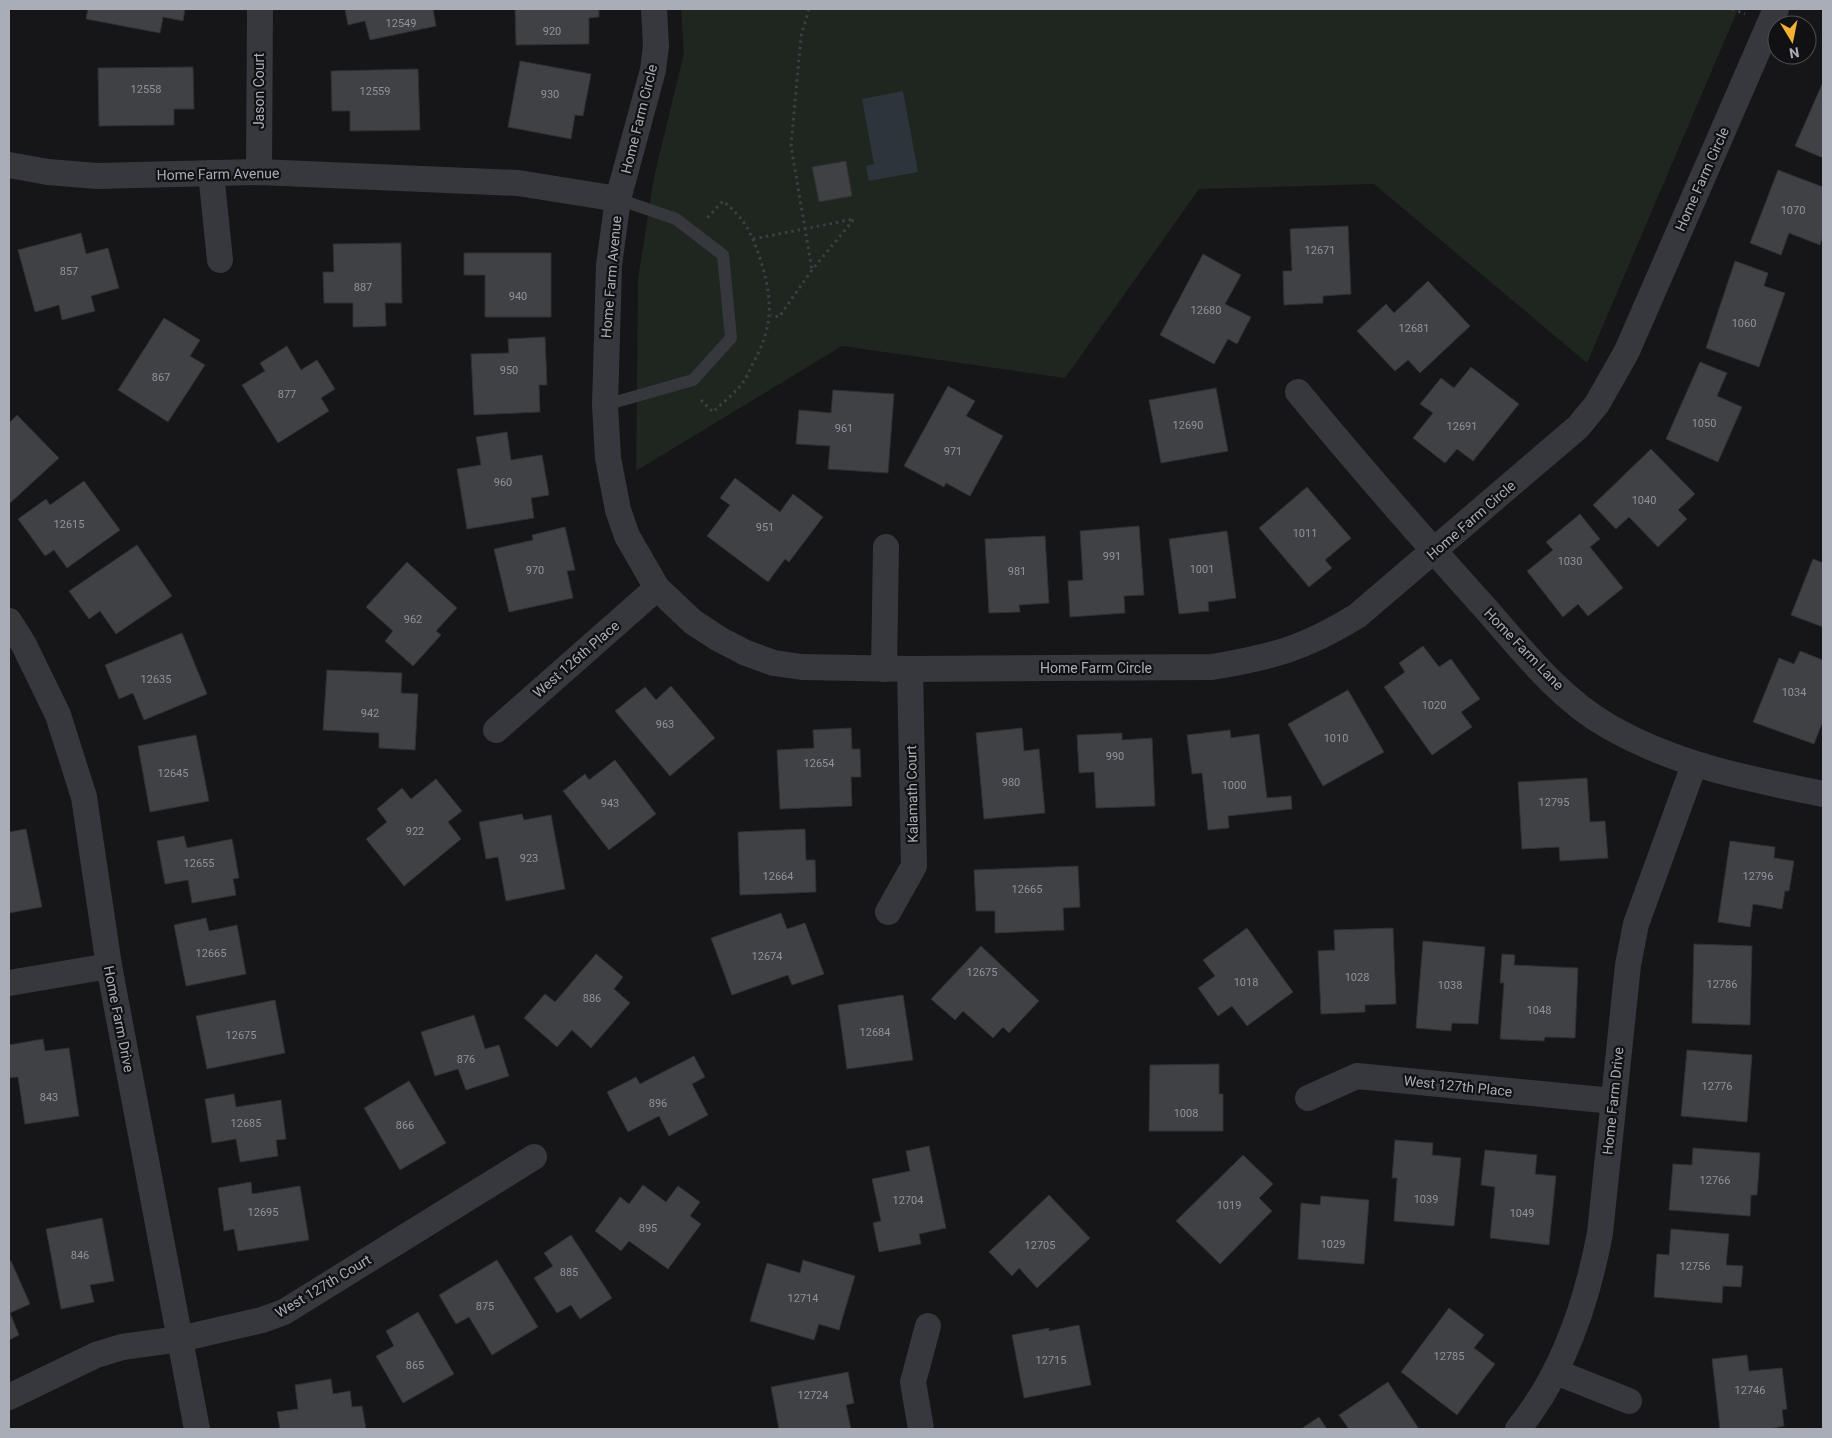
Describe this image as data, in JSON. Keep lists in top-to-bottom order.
{
  "streets": {
    "street": [
      "Jason Court",
      "Home Farm Circle",
      "Home Farm Avenue",
      "Home Farm Lane",
      "West 126th Place",
      "Kalamath Court",
      "Home Farm Drive",
      "West 127th Place",
      "West 127th Court"
    ]
  },
  "crossings": [
    ["Jason Court", "Home Farm Avenue"],
    ["Home Farm Circle", "Home Farm Avenue"],
    ["Home Farm Circle", "Home Farm Lane"],
    ["Home Farm Circle", "Kalamath Court"],
    ["Home Farm Avenue", "West 126th Place"],
    ["Home Farm Avenue", "Kalamath Court"],
    ["Home Farm Lane", "Home Farm Drive"],
    ["Home Farm Drive", "West 127th Place"],
    ["Home Farm Drive", "West 127th Court"]
  ],
  "house_numbers": [
    "12549",
    "920",
    "12558",
    "12559",
    "930",
    "1070",
    "12671",
    "857",
    "887",
    "940",
    "12680",
    "1060",
    "12681",
    "950",
    "867",
    "877",
    "1050",
    "12690",
    "12691",
    "961",
    "971",
    "960",
    "1040",
    "12615",
    "951",
    "1011",
    "991",
    "1030",
    "1001",
    "970",
    "981",
    "962",
    "12635",
    "1034",
    "1020",
    "942",
    "963",
    "1010",
    "990",
    "12654",
    "12645",
    "980",
    "1000",
    "12795",
    "943",
    "922",
    "923",
    "12655",
    "12664",
    "12796",
    "12665",
    "12665",
    "12674",
    "12675",
    "1028",
    "1018",
    "12786",
    "1038",
    "886",
    "1048",
    "12684",
    "12675",
    "876",
    "12776",
    "843",
    "896",
    "1008",
    "12685",
    "866",
    "12766",
    "1039",
    "12704",
    "1019",
    "12695",
    "1049",
    "895",
    "1029",
    "12705",
    "846",
    "12756",
    "885",
    "12714",
    "875",
    "12785",
    "12715",
    "865",
    "12746",
    "12724"
  ],
  "north": "bottom"
}
